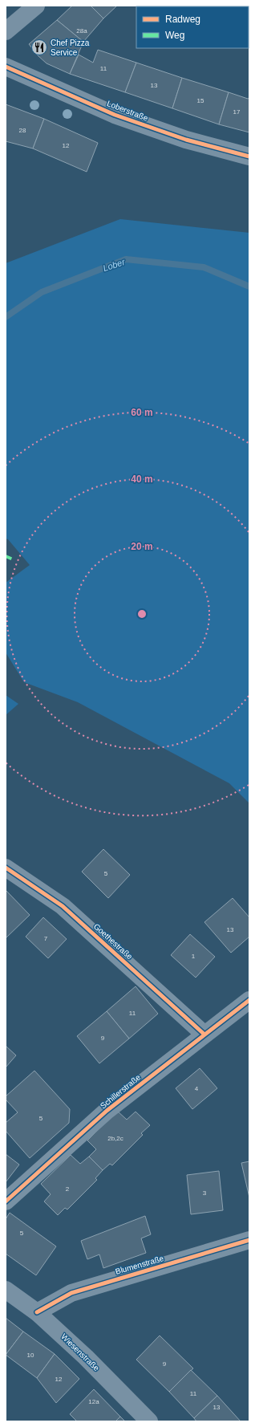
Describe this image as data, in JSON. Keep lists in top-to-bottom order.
{
  "streets": {
    "street": [
      "Loberstraße",
      "Goethestraße",
      "Schillerstraße",
      "Blumenstraße",
      "Wiesenstraße"
    ]
  },
  "crossings": [
    ["Goethestraße", "Schillerstraße"],
    ["Blumenstraße", "Wiesenstraße"]
  ],
  "water": ["Lober"],
  "places": {
    "restaurant": ["Chef Pizza Service"]
  },
  "house_numbers": [
    "28a",
    "11",
    "13",
    "15",
    "17",
    "28",
    "12",
    "5",
    "13",
    "7",
    "1",
    "11",
    "9",
    "4",
    "5",
    "2b,2c",
    "2",
    "3",
    "5",
    "10",
    "9",
    "12",
    "11",
    "12a",
    "13"
  ],
  "legend": ["Radweg", "Weg"],
  "rings": ["60 m", "40 m", "20 m"]
}
